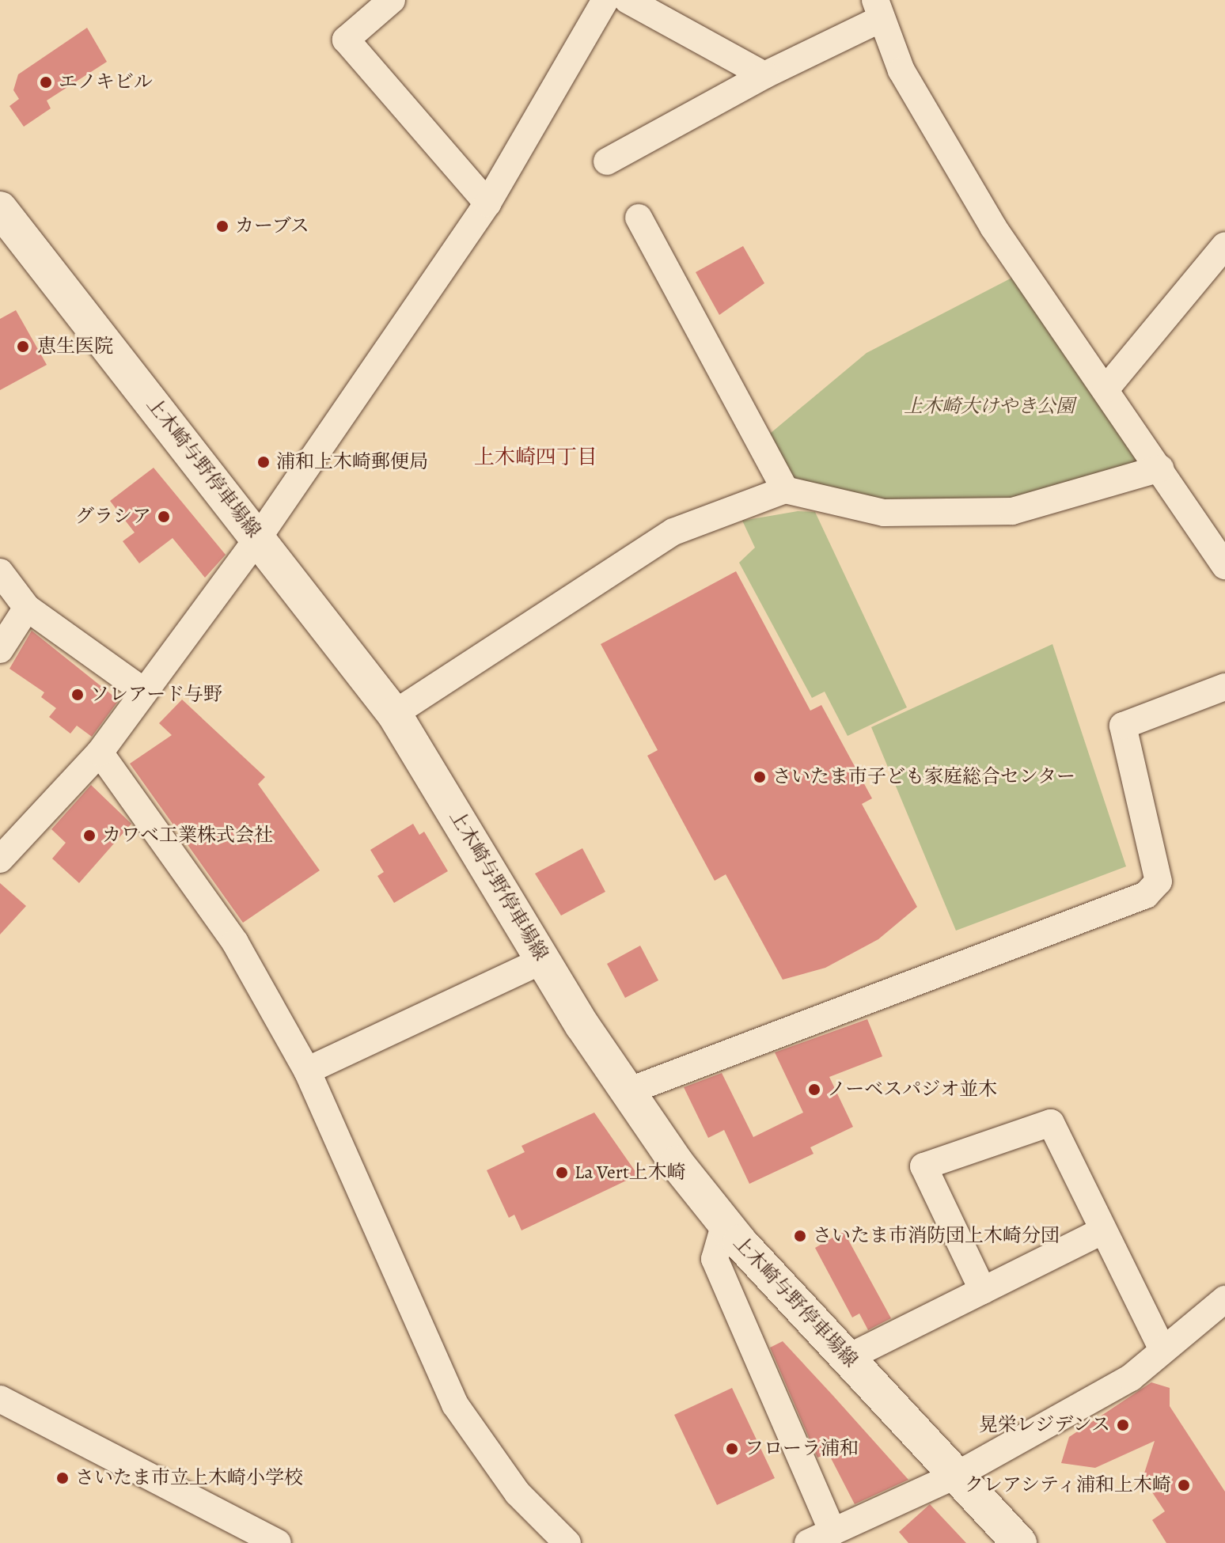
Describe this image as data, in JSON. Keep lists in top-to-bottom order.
{
  "streets": {
    "main road": ["上木崎与野停車場線"]
  },
  "districts": ["上木崎四丁目"],
  "parks": ["上木崎大けやき公園"],
  "places": [
    "エノキビル",
    "カーブス",
    "恵生医院",
    "浦和上木崎郵便局",
    "グラシア",
    "ソレアード与野",
    "さいたま市子ども家庭総合センター",
    "カワベ工業株式会社",
    "ノーベスパジオ並木",
    "La Vert上木崎",
    "さいたま市消防団上木崎分団",
    "晃栄レジデンス",
    "フローラ浦和",
    "さいたま市立上木崎小学校",
    "クレアシティ浦和上木崎"
  ]
}
